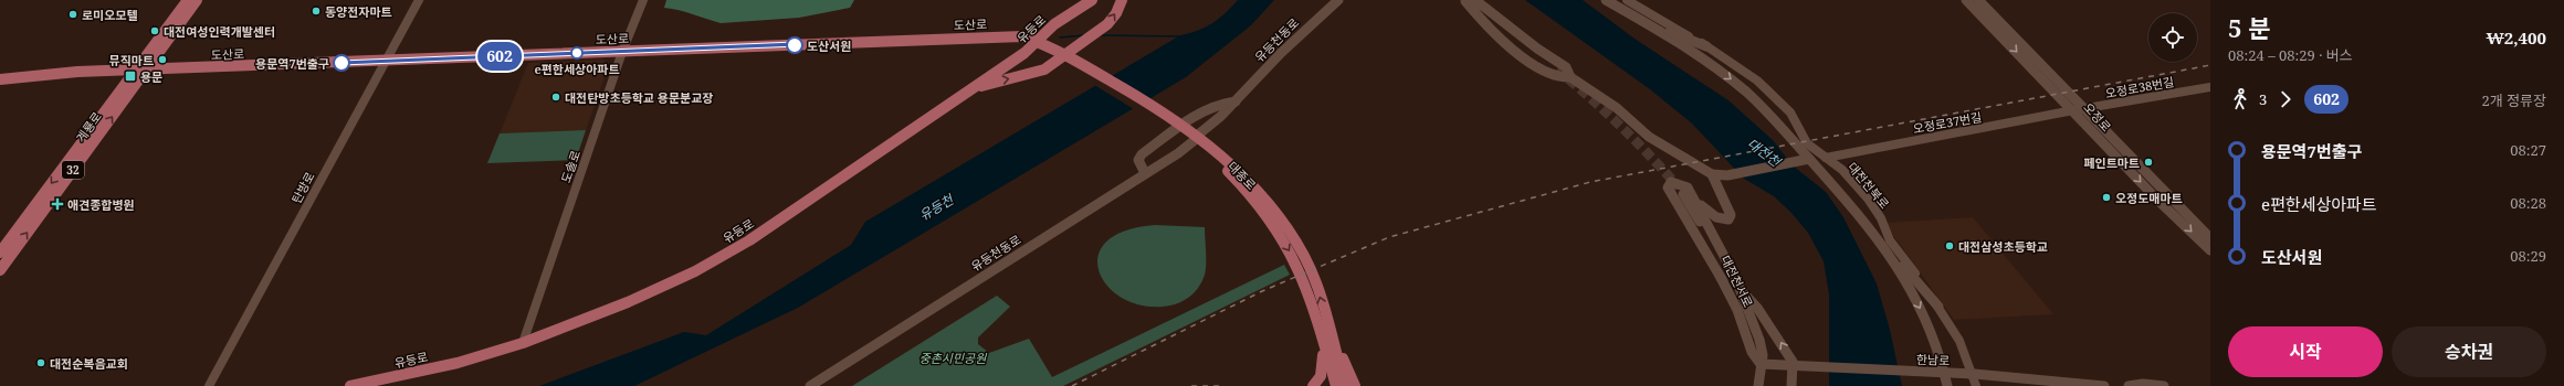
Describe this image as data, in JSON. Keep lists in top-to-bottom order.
{
  "streets": {
    "main road": [
      "도산로",
      "유등로",
      "유등천동로",
      "오정로",
      "계룡로",
      "32",
      "대종로",
      "대전천서로",
      "한남로"
    ],
    "street": [
      "오정로38번길",
      "오정로37번길",
      "도솔로",
      "대전천북로",
      "탄방로"
    ]
  },
  "crossings": [
    ["도산로", "유등로"],
    ["도산로", "계룡로"],
    ["도산로", "도솔로"],
    ["도산로", "대종로"],
    ["도산로", "탄방로"],
    ["유등로", "도솔로"],
    ["유등로", "대종로"],
    ["유등천동로", "대종로"],
    ["오정로38번길", "오정로"],
    ["오정로38번길", "오정로37번길"],
    ["오정로", "오정로37번길"],
    ["오정로37번길", "대전천북로"],
    ["대전천북로", "한남로"],
    ["대전천서로", "한남로"]
  ],
  "water": ["대전천", "유등천"],
  "parks": ["중촌시민공원"],
  "places": {
    "other": [
      "동양전자마트",
      "로미오모텔",
      "대전여성인력개발센터",
      "도산서원",
      "e편한세상아파트",
      "뮤직마트",
      "용문역7번출구",
      "대전탄방초등학교 용문분교장",
      "페인트마트",
      "오정도매마트",
      "대전삼성초등학교",
      "대전순복음교회"
    ],
    "transit": ["용문"],
    "health": ["애견종합병원"]
  },
  "lines": ["bus line 602"],
  "page": {
    "on_map": "602",
    "heading": ["5 분", "08:24 – 08:29 · 버스", "₩2,400"],
    "legs": ["3", "602", "2개 정류장"],
    "list": [
      {
        "name": "용문역7번출구",
        "value": "08:27"
      },
      {
        "name": "e편한세상아파트",
        "value": "08:28"
      },
      {
        "name": "도산서원",
        "value": "08:29"
      }
    ],
    "buttons": ["시작", "승차권"]
  }
}
